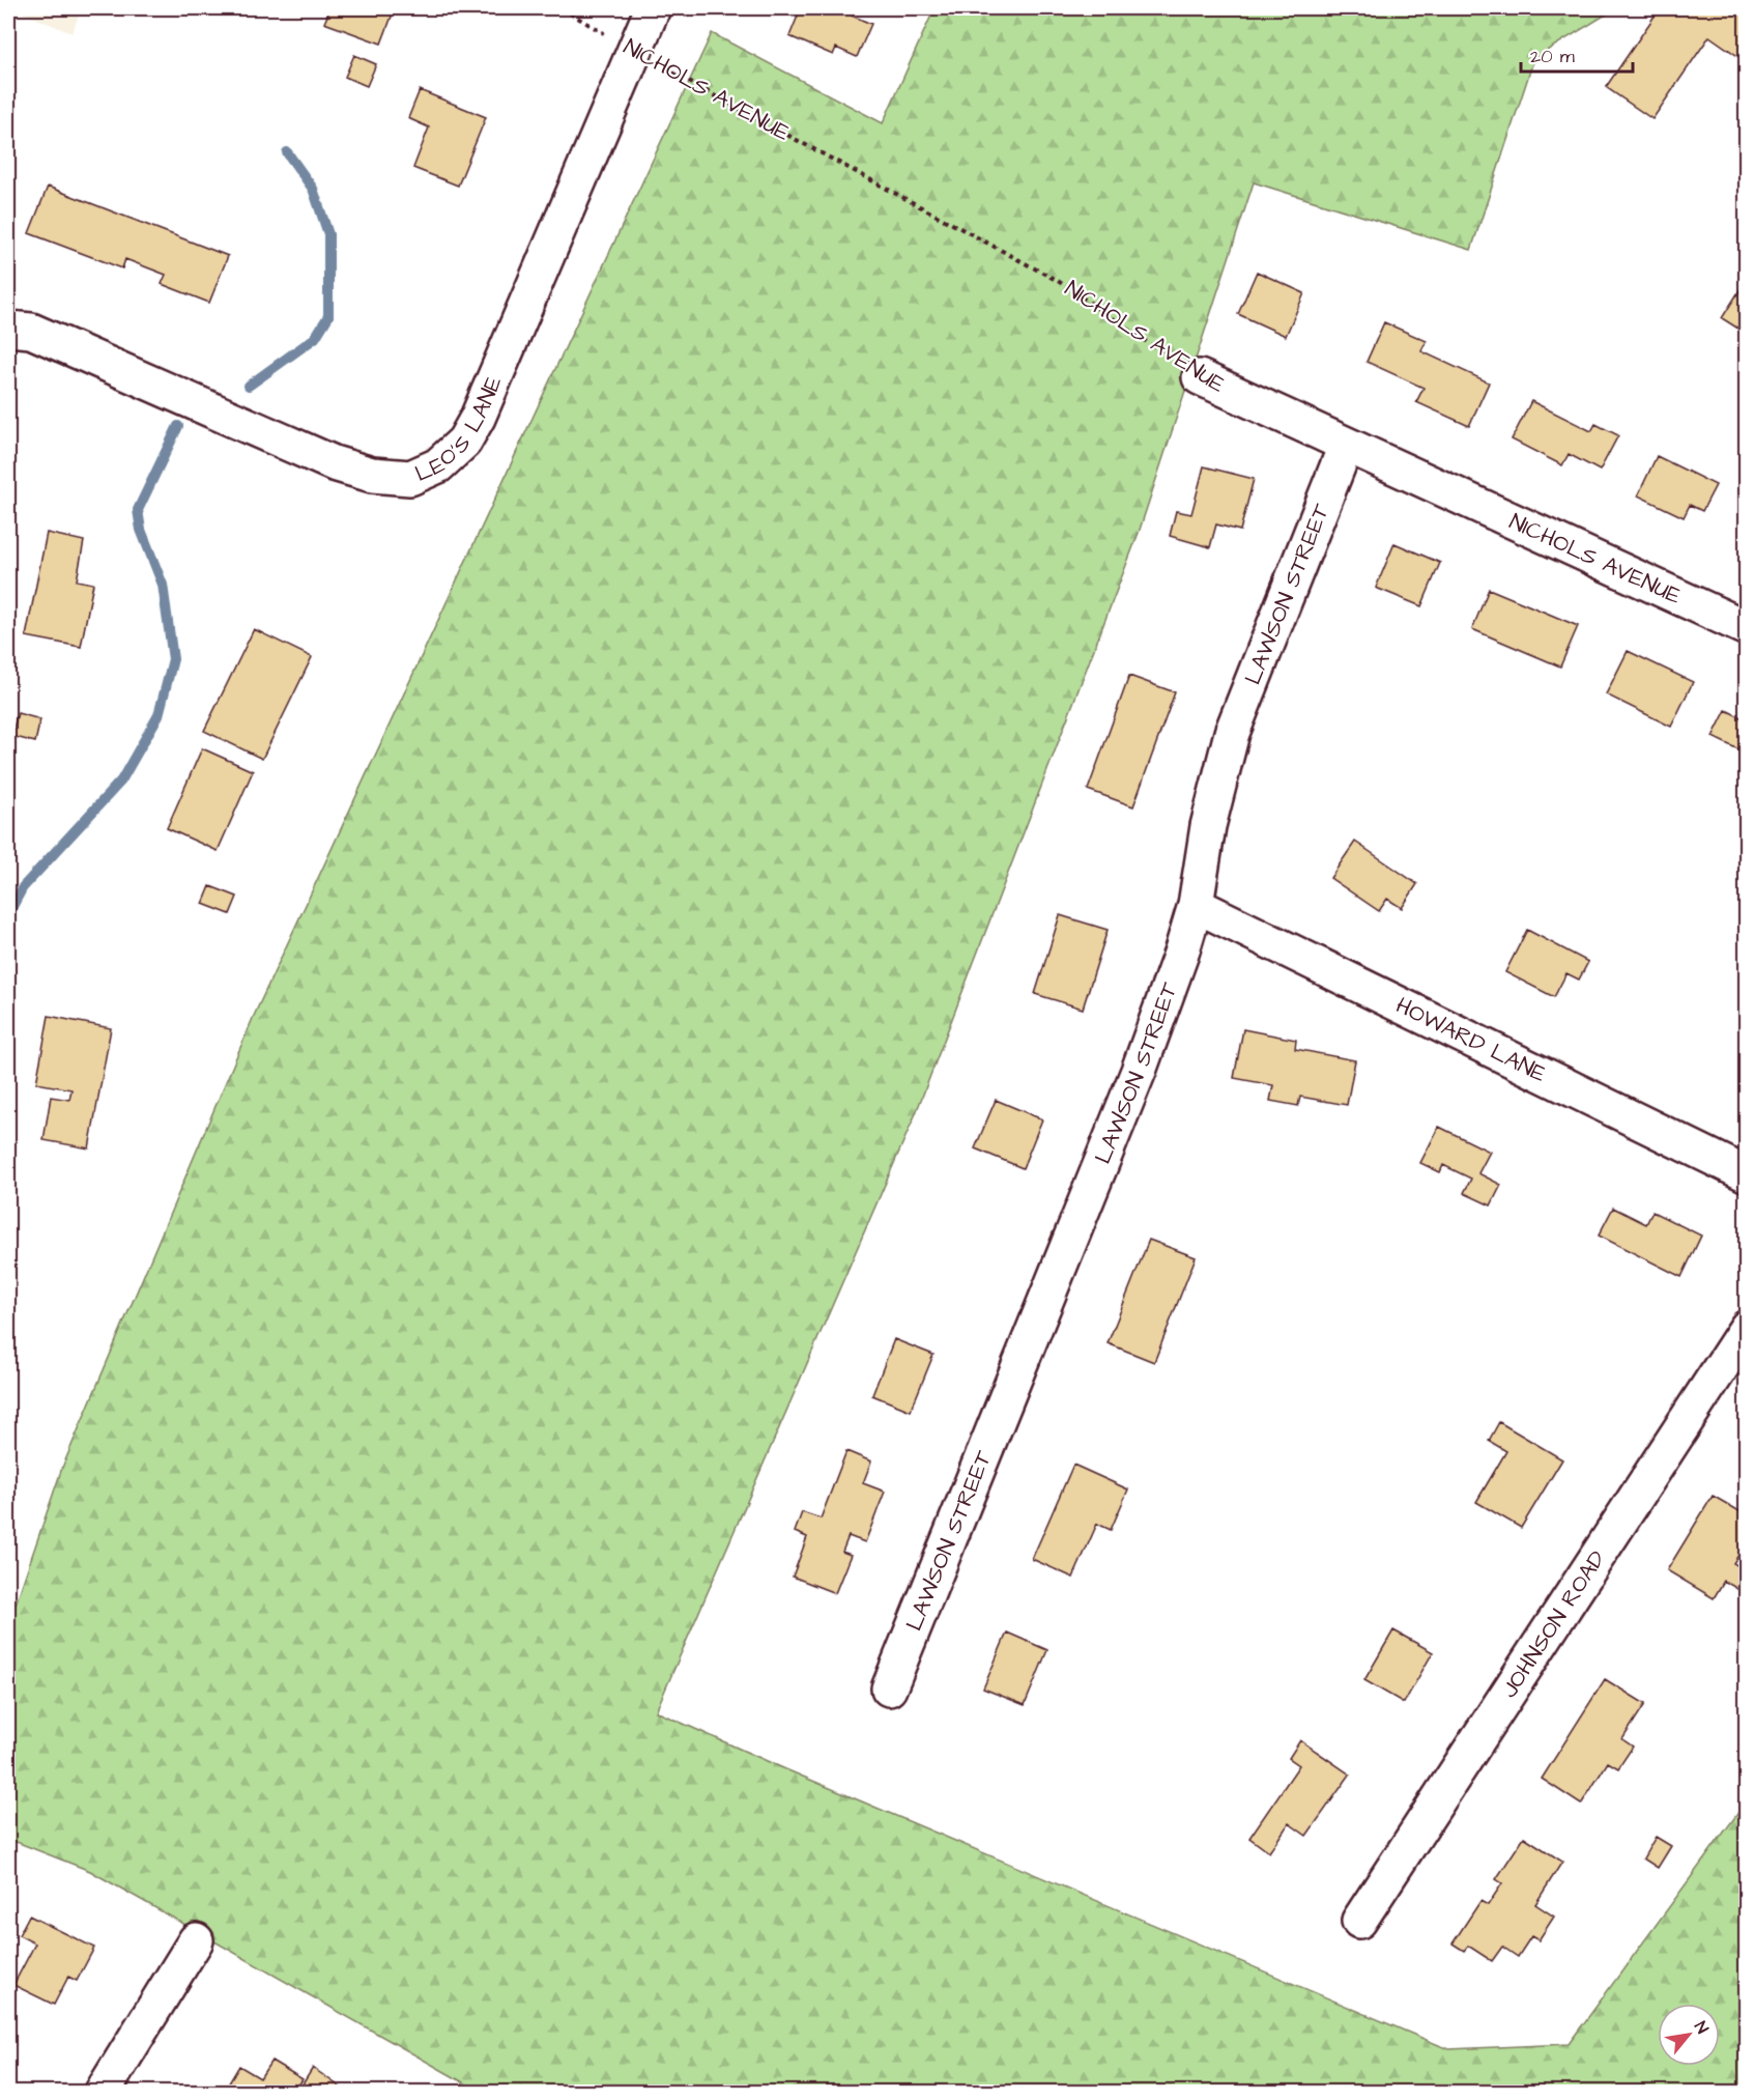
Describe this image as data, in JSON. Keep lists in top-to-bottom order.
{
  "streets": {
    "street": [
      "NICHOLS AVENUE",
      "LEO'S LANE",
      "LAWSON STREET",
      "HOWARD LANE",
      "JOHNSON ROAD"
    ]
  },
  "crossings": [
    ["NICHOLS AVENUE", "LEO'S LANE"],
    ["NICHOLS AVENUE", "LAWSON STREET"],
    ["LAWSON STREET", "HOWARD LANE"]
  ],
  "scale_bar": "20 m",
  "north": "top right"
}
